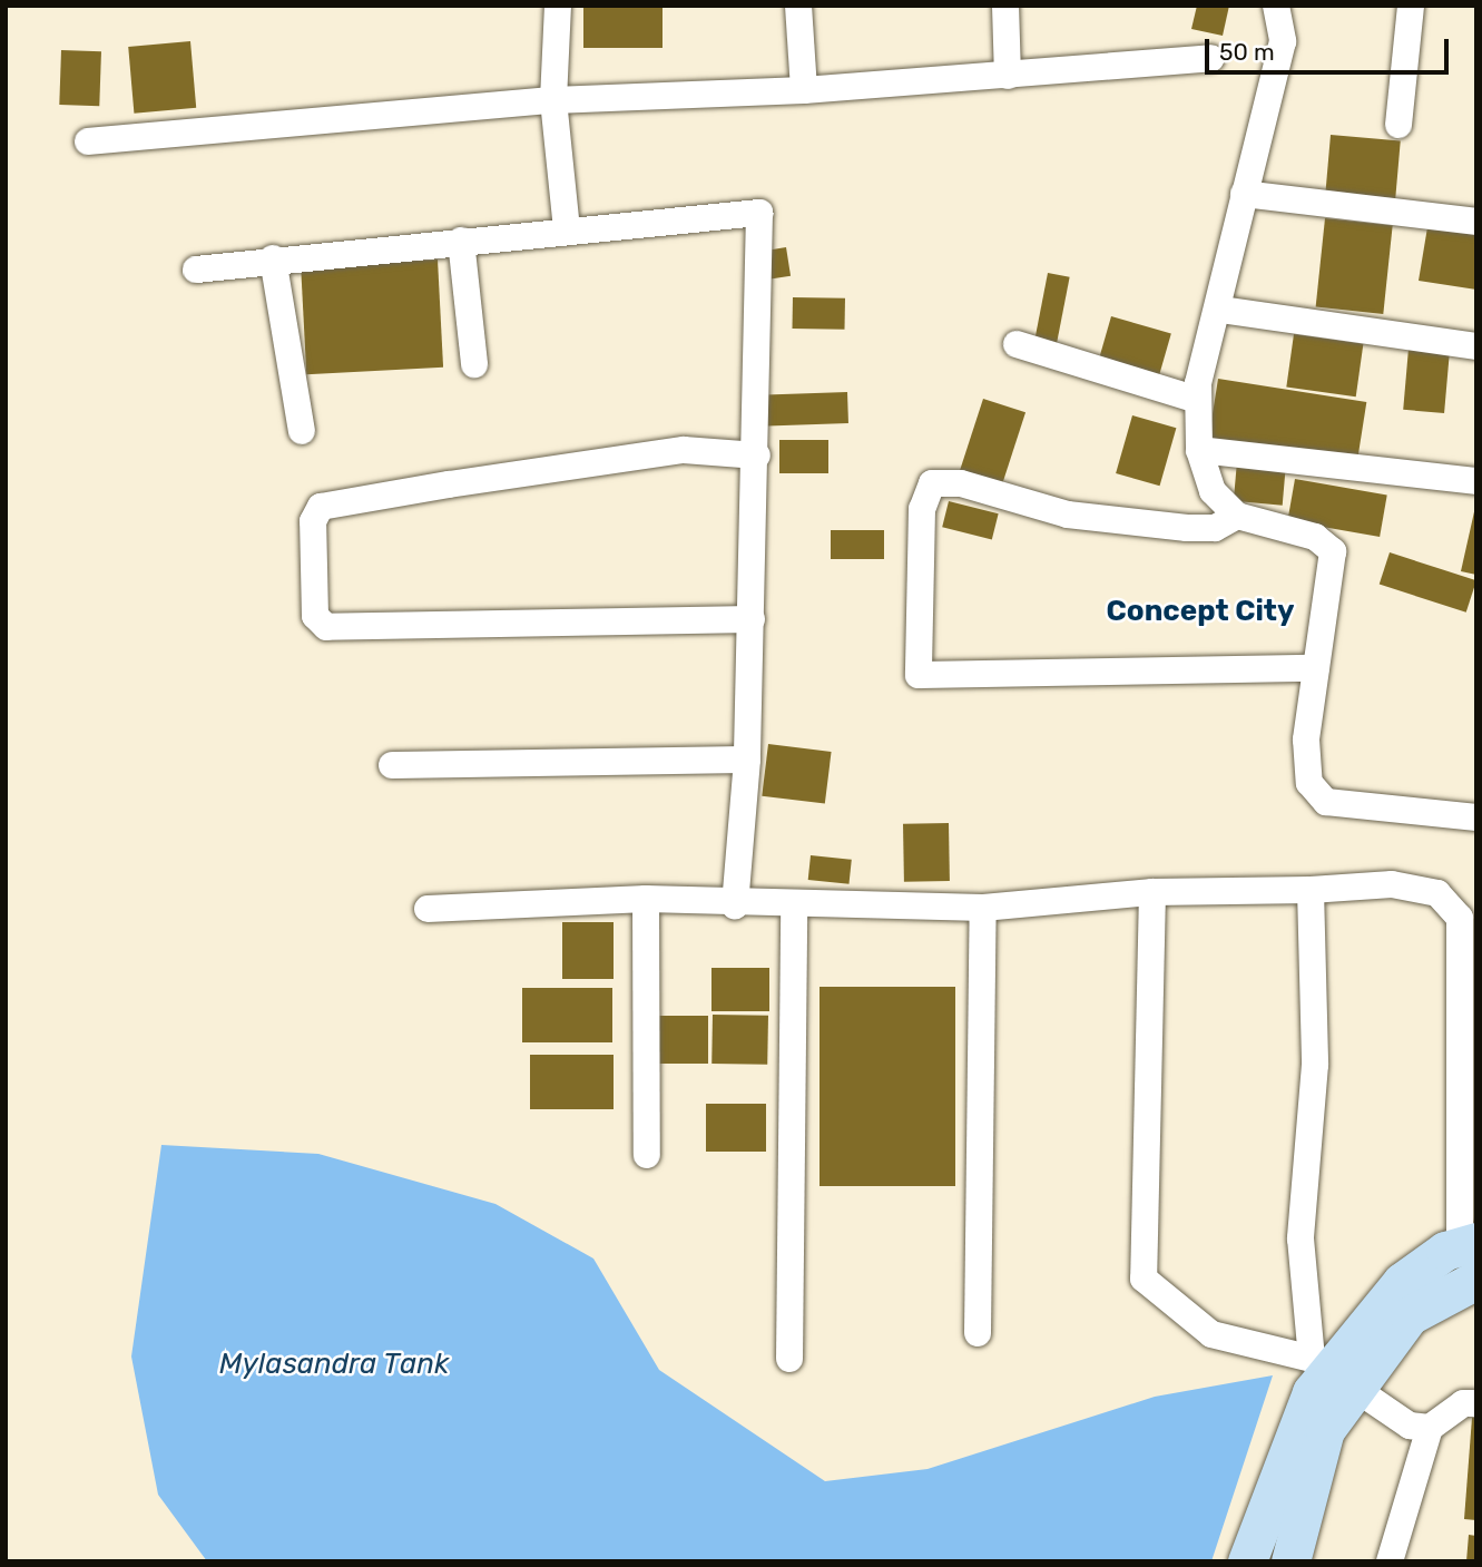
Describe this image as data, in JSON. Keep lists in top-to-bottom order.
{
  "districts": ["Concept City"],
  "water": ["Mylasandra Tank"],
  "scale_bar": "50 m"
}
